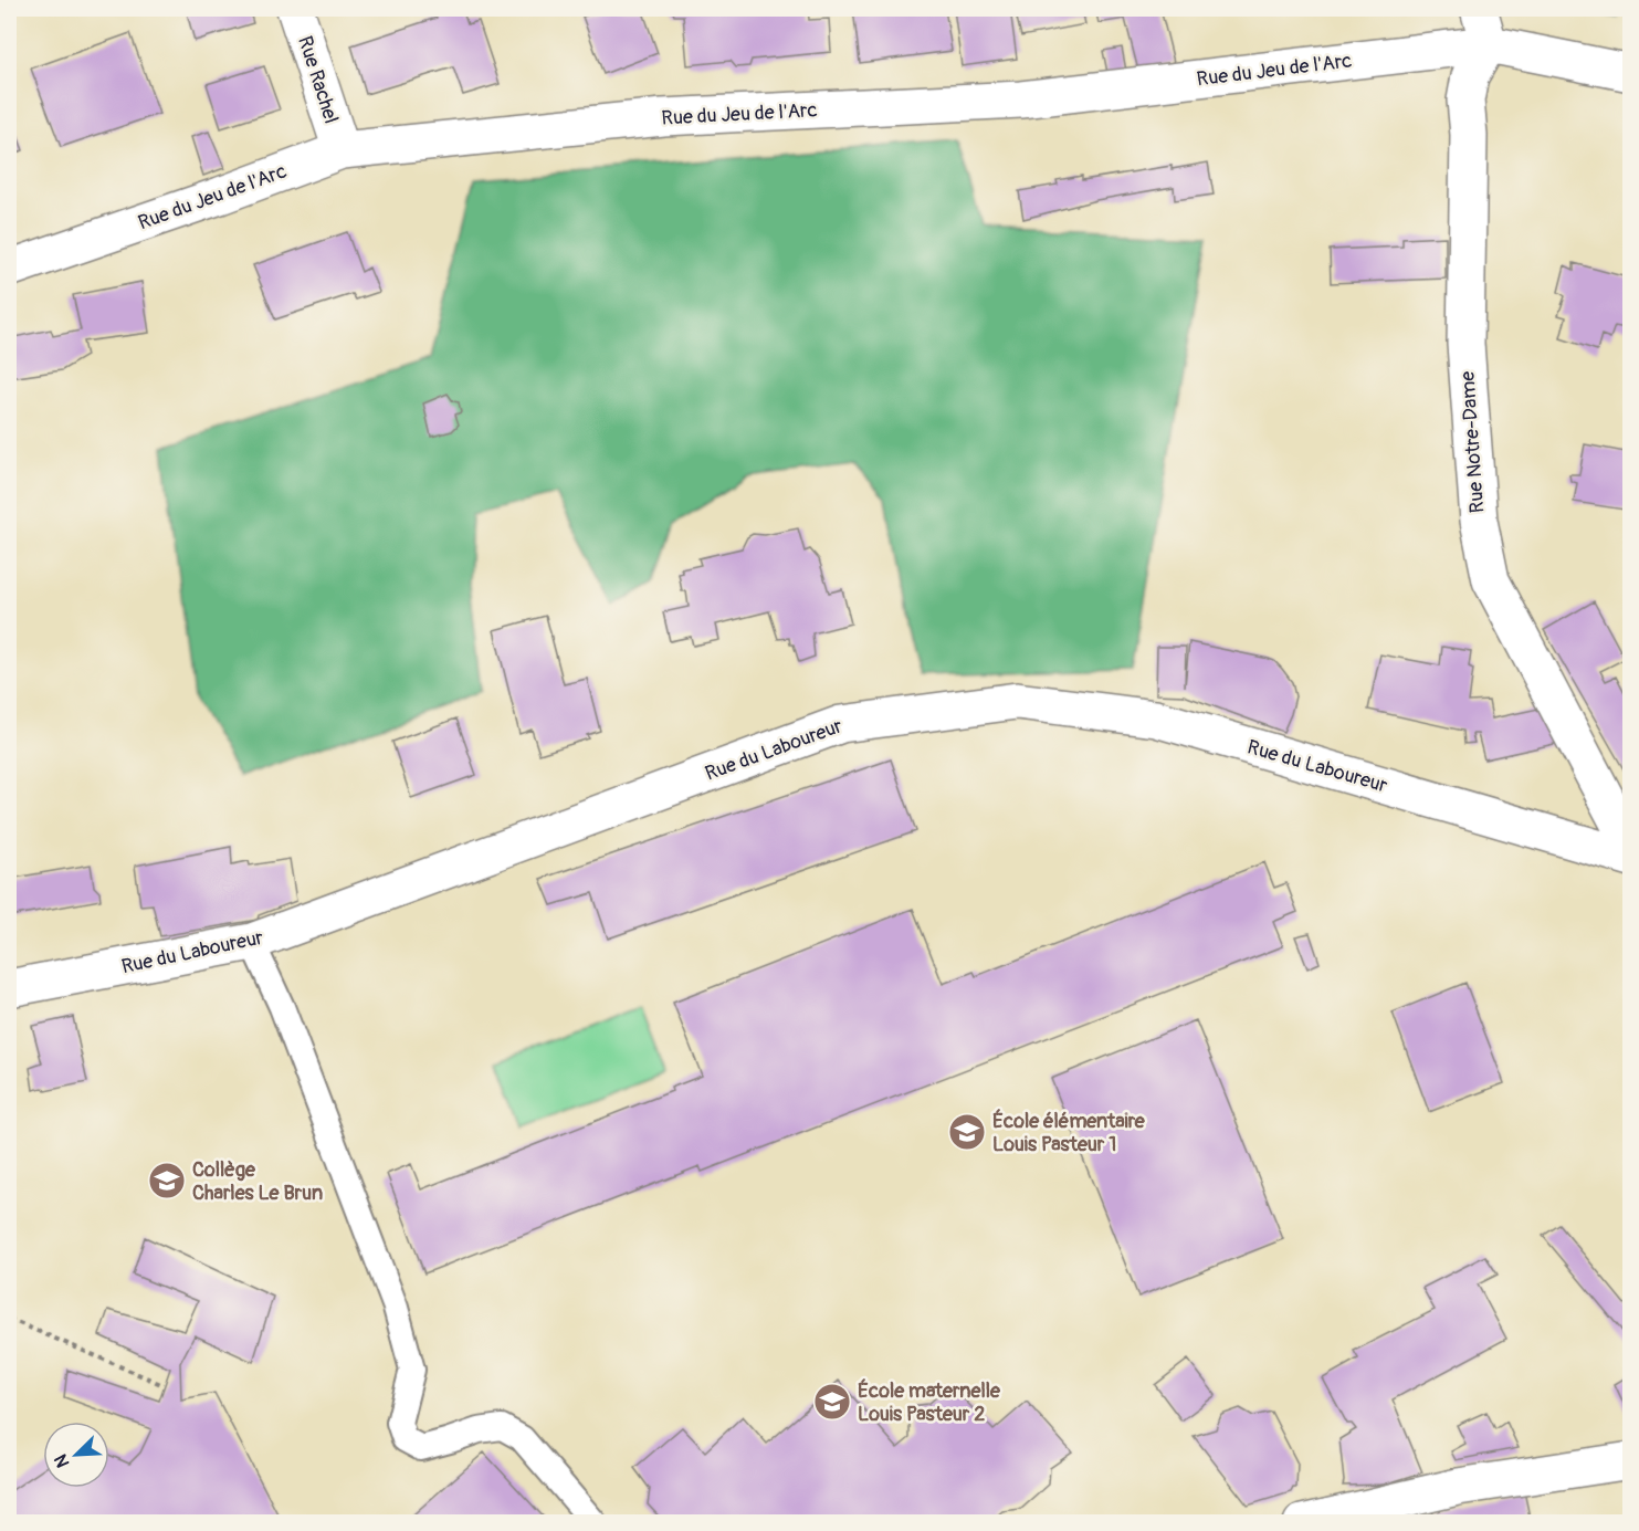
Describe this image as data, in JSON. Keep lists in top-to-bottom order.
{
  "streets": {
    "street": [
      "Rue du Jeu de l'Arc",
      "Rue Rachel",
      "Rue Notre-Dame",
      "Rue du Laboureur"
    ]
  },
  "crossings": [
    ["Rue du Jeu de l'Arc", "Rue Rachel"],
    ["Rue du Jeu de l'Arc", "Rue Notre-Dame"]
  ],
  "places": {
    "school or university": ["École élémentaire Louis Pasteur 1", "Collège Charles Le Brun", "École maternelle Louis Pasteur 2"]
  },
  "north": "bottom left"
}
